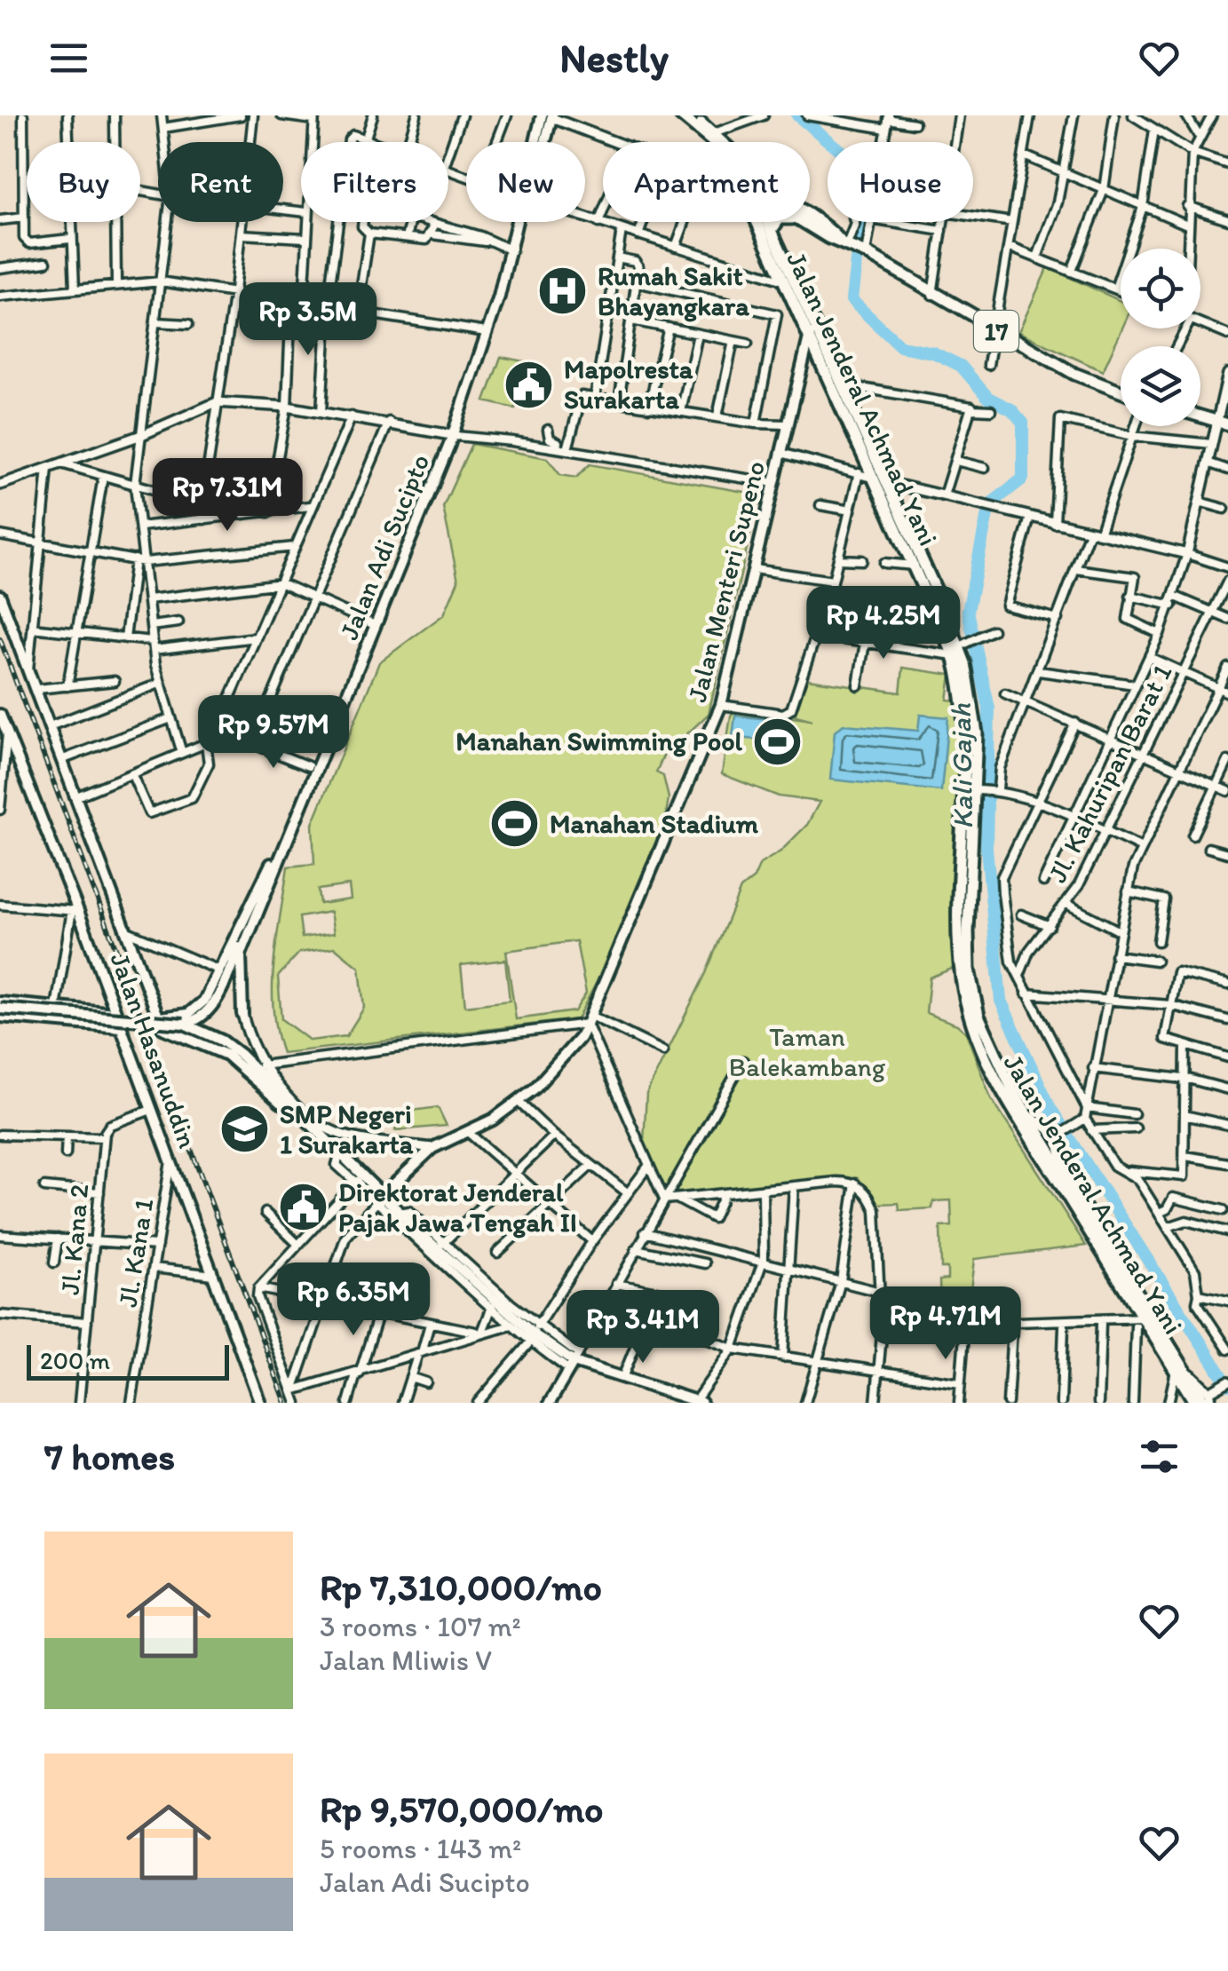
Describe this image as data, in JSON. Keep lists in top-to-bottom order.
{
  "streets": {
    "main road": [
      "17",
      "Jalan Jenderal Achmad Yani",
      "Jalan Adi Sucipto",
      "Jalan Menteri Supeno",
      "Jalan Hasanuddin"
    ],
    "street": ["Jl. Kahuripan Barat 1", "Jl. Kana 2", "Jl. Kana 1"]
  },
  "crossings": [
    ["Jalan Jenderal Achmad Yani", "Jalan Menteri Supeno"],
    ["Jalan Hasanuddin", "Jl. Kana 1"]
  ],
  "water": ["Kali Gajah"],
  "parks": ["Taman Balekambang"],
  "places": {
    "hospital": ["Rumah Sakit Bhayangkara"],
    "public building": ["Mapolresta Surakarta", "Direktorat Jenderal Pajak Jawa Tengah II"],
    "sports": ["Manahan Swimming Pool", "Manahan Stadium"],
    "school or university": ["SMP Negeri 1 Surakarta"]
  },
  "scale_bar": "200 m",
  "page": {
    "header": "Nestly",
    "chip": [
      "Buy",
      "Rent",
      "Filters",
      "New",
      "Apartment",
      "House"
    ],
    "price": [
      "Rp 3.5M",
      "Rp 7.31M",
      "Rp 4.25M",
      "Rp 9.57M",
      "Rp 6.35M",
      "Rp 4.71M",
      "Rp 3.41M"
    ],
    "scale": "200 m",
    "heading": "7 homes",
    "list": [
      {
        "name": "Rp 7,310,000/mo",
        "note": "3 rooms · 107 m² · Jalan Mliwis V"
      },
      {
        "name": "Rp 9,570,000/mo",
        "note": "5 rooms · 143 m² · Jalan Adi Sucipto"
      }
    ]
  }
}
